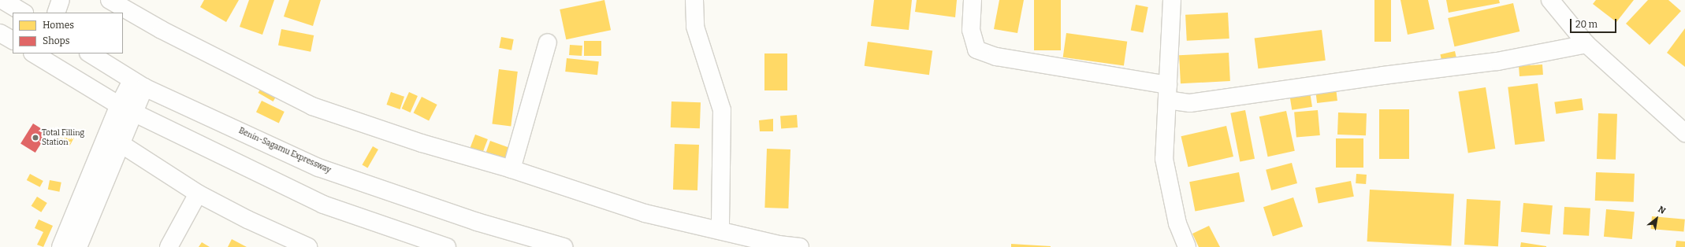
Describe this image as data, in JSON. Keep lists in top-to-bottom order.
{
  "streets": {
    "main road": ["Benin-Sagamu Expressway"]
  },
  "places": ["Total Filling Station"],
  "legend": ["Homes", "Shops"],
  "scale_bar": "20 m",
  "north": "top right"
}
